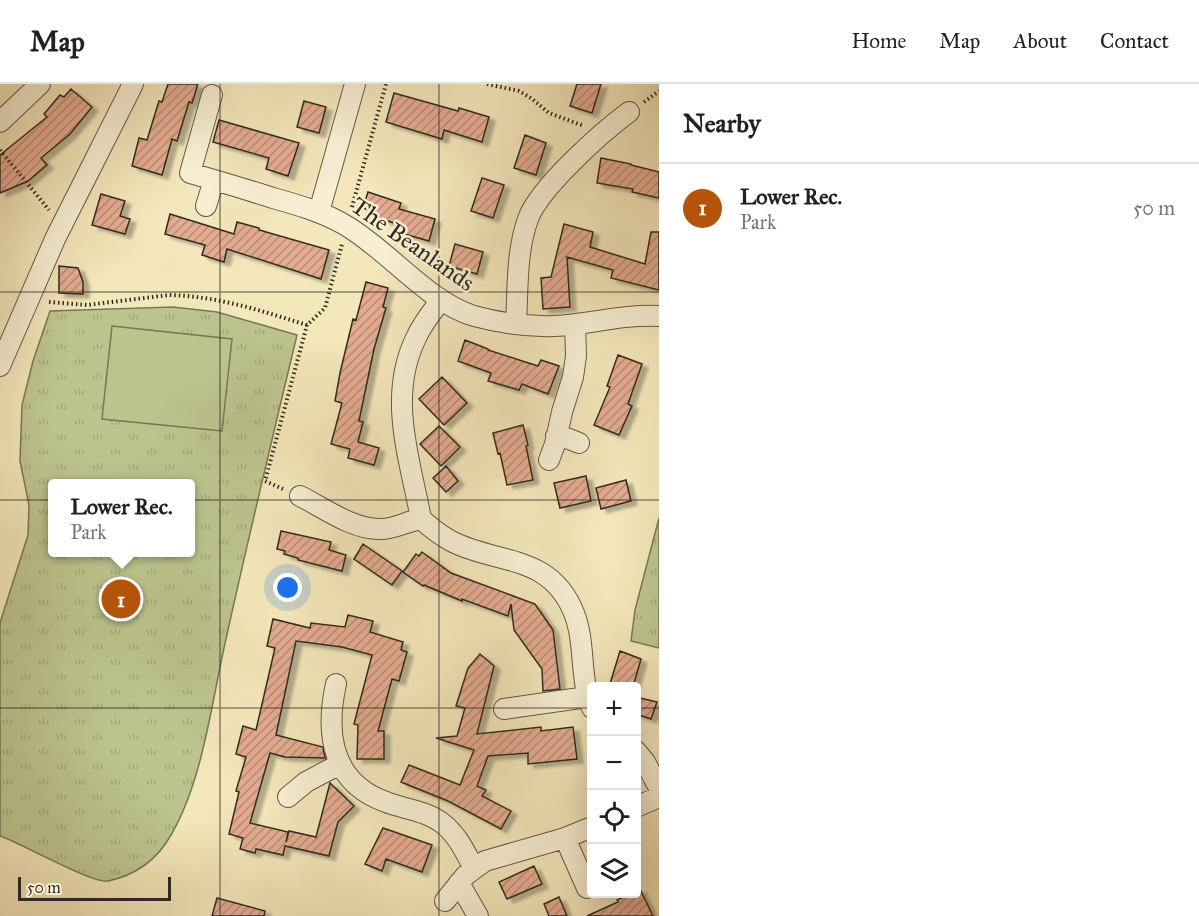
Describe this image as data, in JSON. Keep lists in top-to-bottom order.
{
  "streets": {
    "street": ["The Beanlands"]
  },
  "scale_bar": "50 m",
  "page": {
    "header": "Map",
    "nav": [
      "Home",
      "Map",
      "About",
      "Contact"
    ],
    "heading": "Nearby",
    "list": [
      {
        "mark": "1",
        "name": "Lower Rec.",
        "note": "Park",
        "value": "50 m"
      }
    ],
    "popup": ["Lower Rec.", "Park"],
    "pins": "1",
    "map_buttons": ["+", "−"],
    "scale": "50 m"
  }
}
